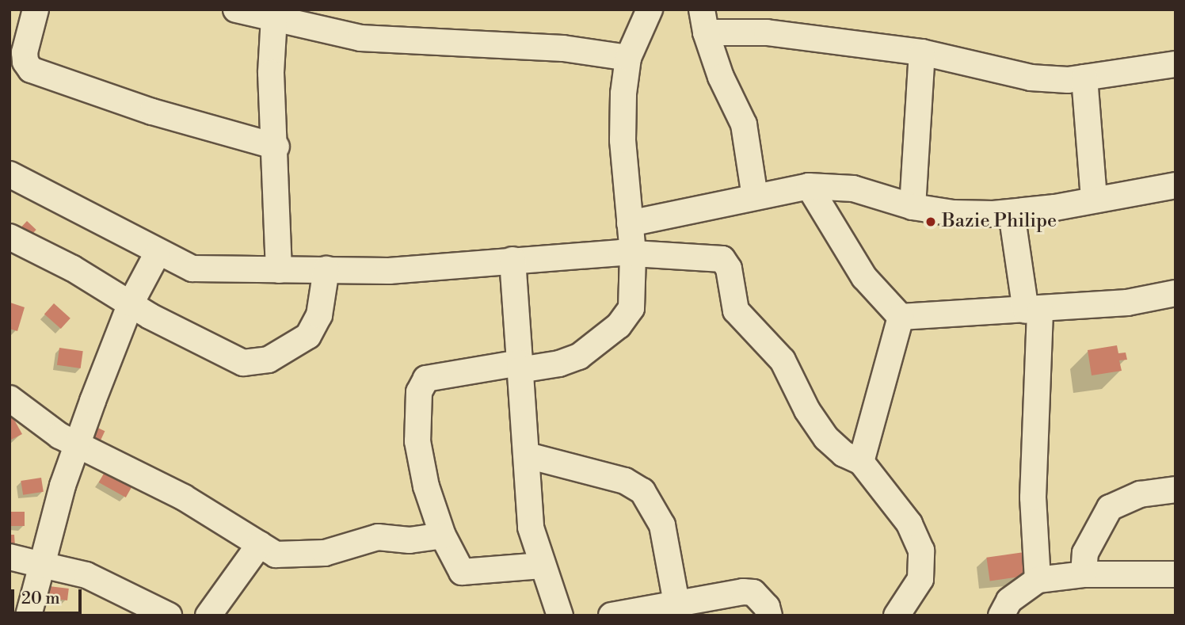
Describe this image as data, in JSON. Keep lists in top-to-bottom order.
{
  "places": ["Bazie Philipe"],
  "scale_bar": "20 m"
}
